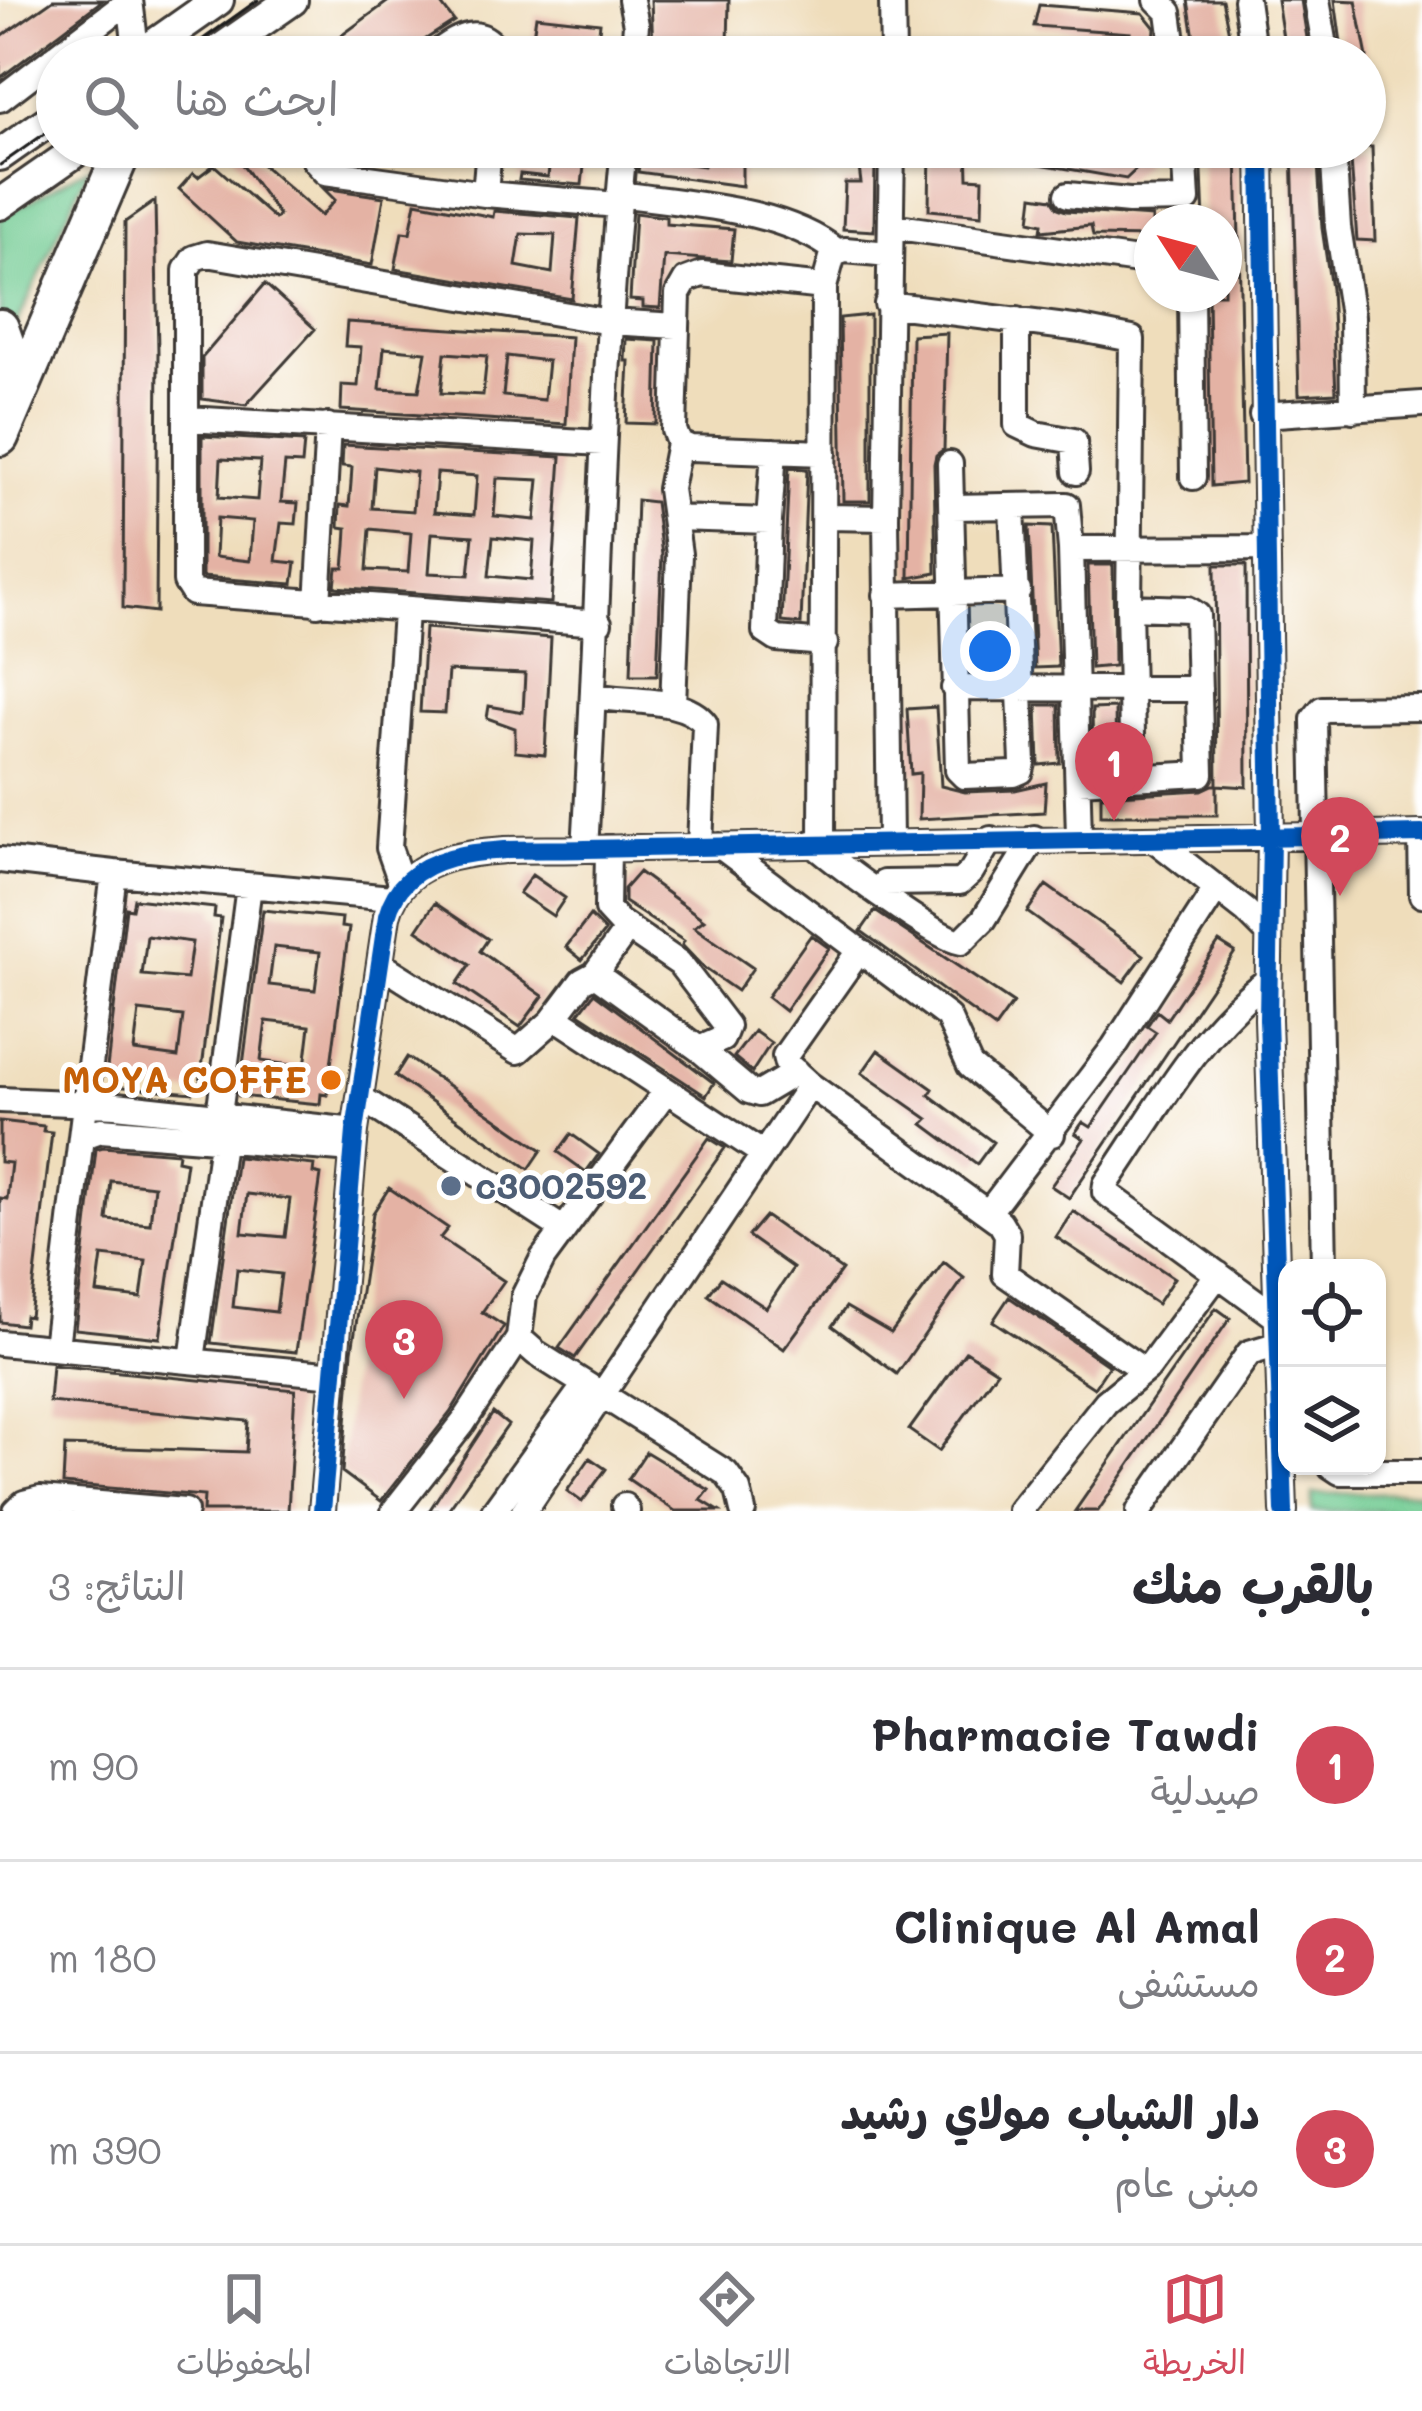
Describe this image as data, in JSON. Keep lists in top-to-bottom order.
{
  "places": ["MOYA COFFE", "c3002592"],
  "north": "top left",
  "page": {
    "search": "ابحث هنا",
    "pins": ["1", "2", "3"],
    "heading": ["بالقرب منك", "النتائج: 3"],
    "list": [
      {
        "mark": "1",
        "name": "Pharmacie Tawdi",
        "note": "صيدلية",
        "value": "90 m"
      },
      {
        "mark": "2",
        "name": "Clinique Al Amal",
        "note": "مستشفى",
        "value": "180 m"
      },
      {
        "mark": "3",
        "name": "دار الشباب مولاي رشيد",
        "note": "مبنى عام",
        "value": "390 m"
      }
    ],
    "nav": ["الخريطة", "الاتجاهات", "المحفوظات"]
  }
}
